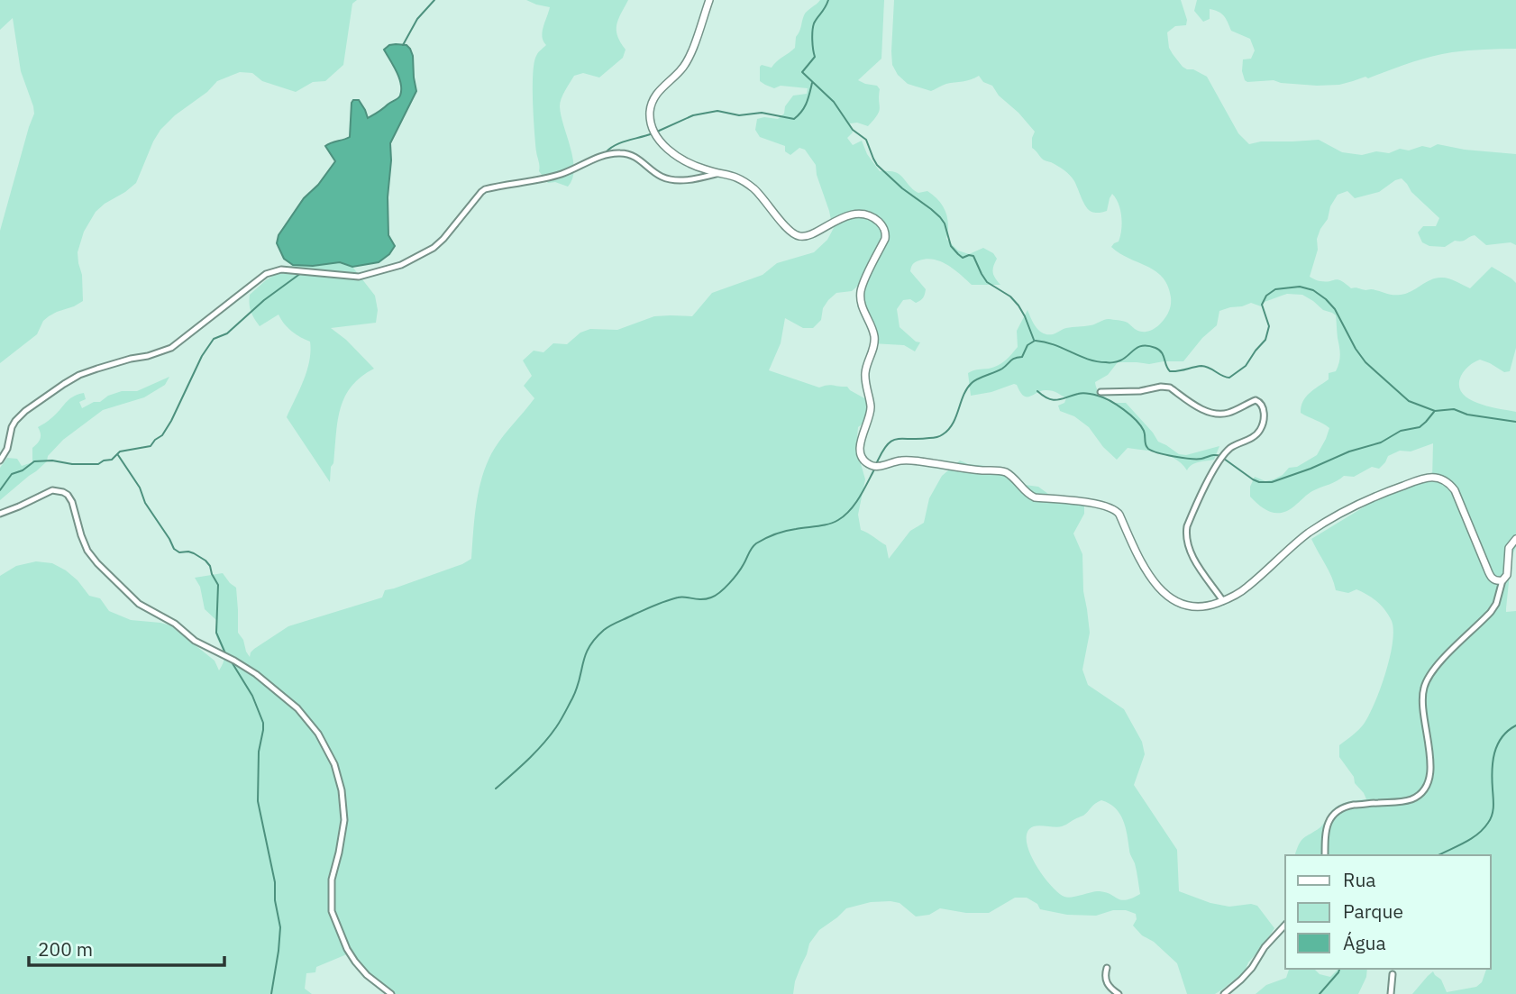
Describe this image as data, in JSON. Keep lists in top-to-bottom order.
{
  "legend": ["Rua", "Parque", "Água"],
  "scale_bar": "200 m"
}
